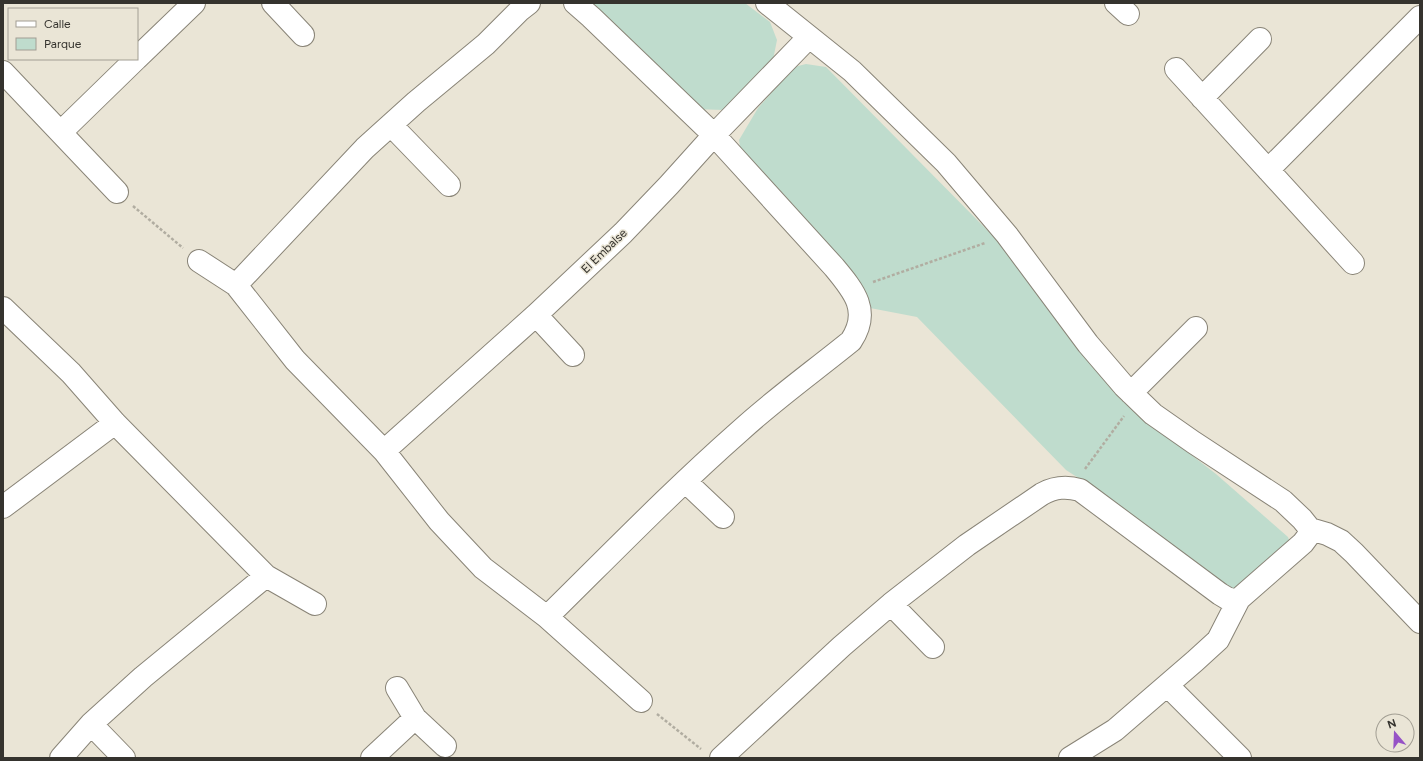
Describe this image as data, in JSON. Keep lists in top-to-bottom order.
{
  "streets": {
    "street": ["El Embalse"]
  },
  "legend": ["Calle", "Parque"],
  "north": "top"
}
